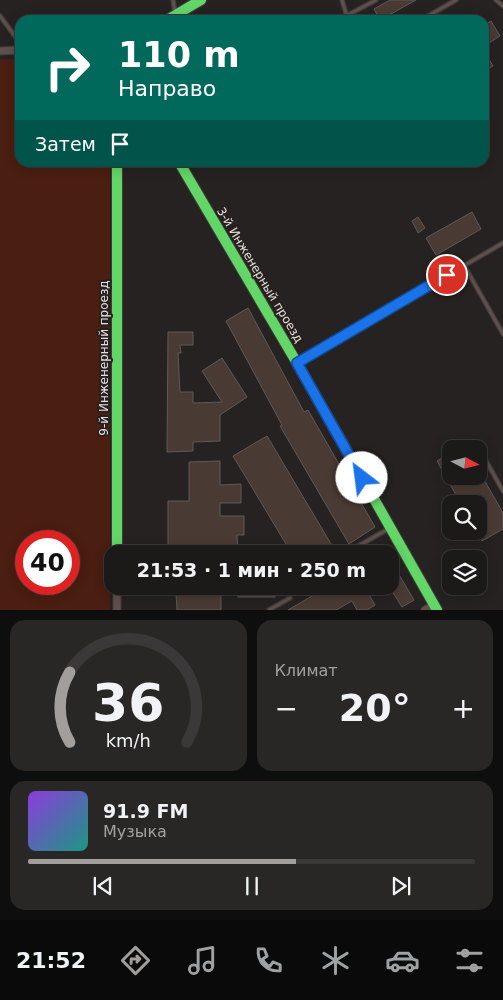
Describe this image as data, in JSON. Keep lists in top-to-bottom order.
{
  "streets": {
    "street": ["3-й Инженерный проезд", "9-й Инженерный проезд"]
  },
  "north": "right",
  "page": {
    "turn": ["110 m", "Направо"],
    "then": "Затем",
    "limit": "40",
    "trip": "21:53 · 1 мин · 250 m",
    "tile": "Климат",
    "heat": ["−", "20°", "+"],
    "song": ["91.9 FM", "Музыка"],
    "tabs": "21:52",
    "gauge": ["36", "km/h"]
  }
}
